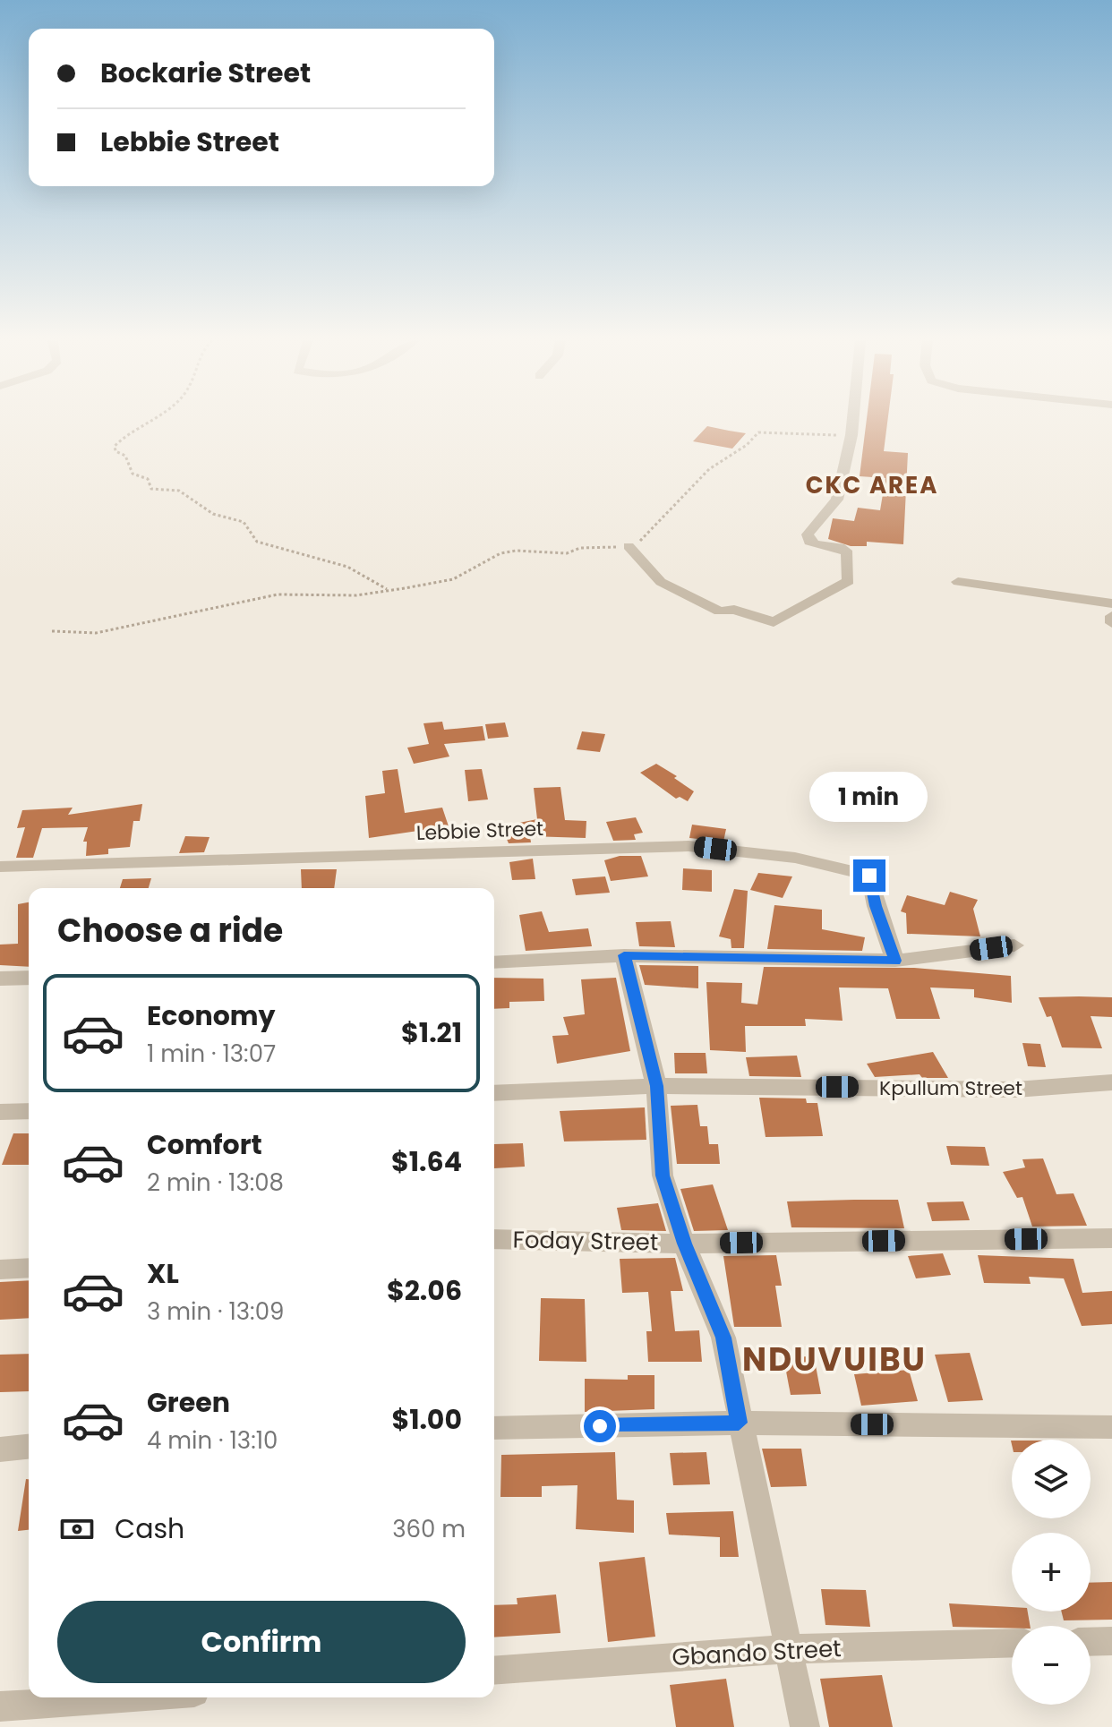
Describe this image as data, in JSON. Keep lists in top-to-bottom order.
{
  "streets": {
    "street": [
      "Lebbie Street",
      "Kpullum Street",
      "Foday Street",
      "Gbando Street"
    ]
  },
  "districts": ["CKC AREA", "NDUVUIBU"],
  "page": {
    "banner": ["Bockarie Street", "Lebbie Street"],
    "bubble": "1 min",
    "heading": "Choose a ride",
    "list": [
      {
        "name": "Economy",
        "note": "1 min · 13:07",
        "value": "$1.21"
      },
      {
        "name": "Comfort",
        "note": "2 min · 13:08",
        "value": "$1.64"
      },
      {
        "name": "XL",
        "note": "3 min · 13:09",
        "value": "$2.06"
      },
      {
        "name": "Green",
        "note": "4 min · 13:10",
        "value": "$1.00"
      }
    ],
    "map_buttons": ["+", "−"],
    "pay": ["Cash", "360 m"],
    "buttons": "Confirm"
  }
}
